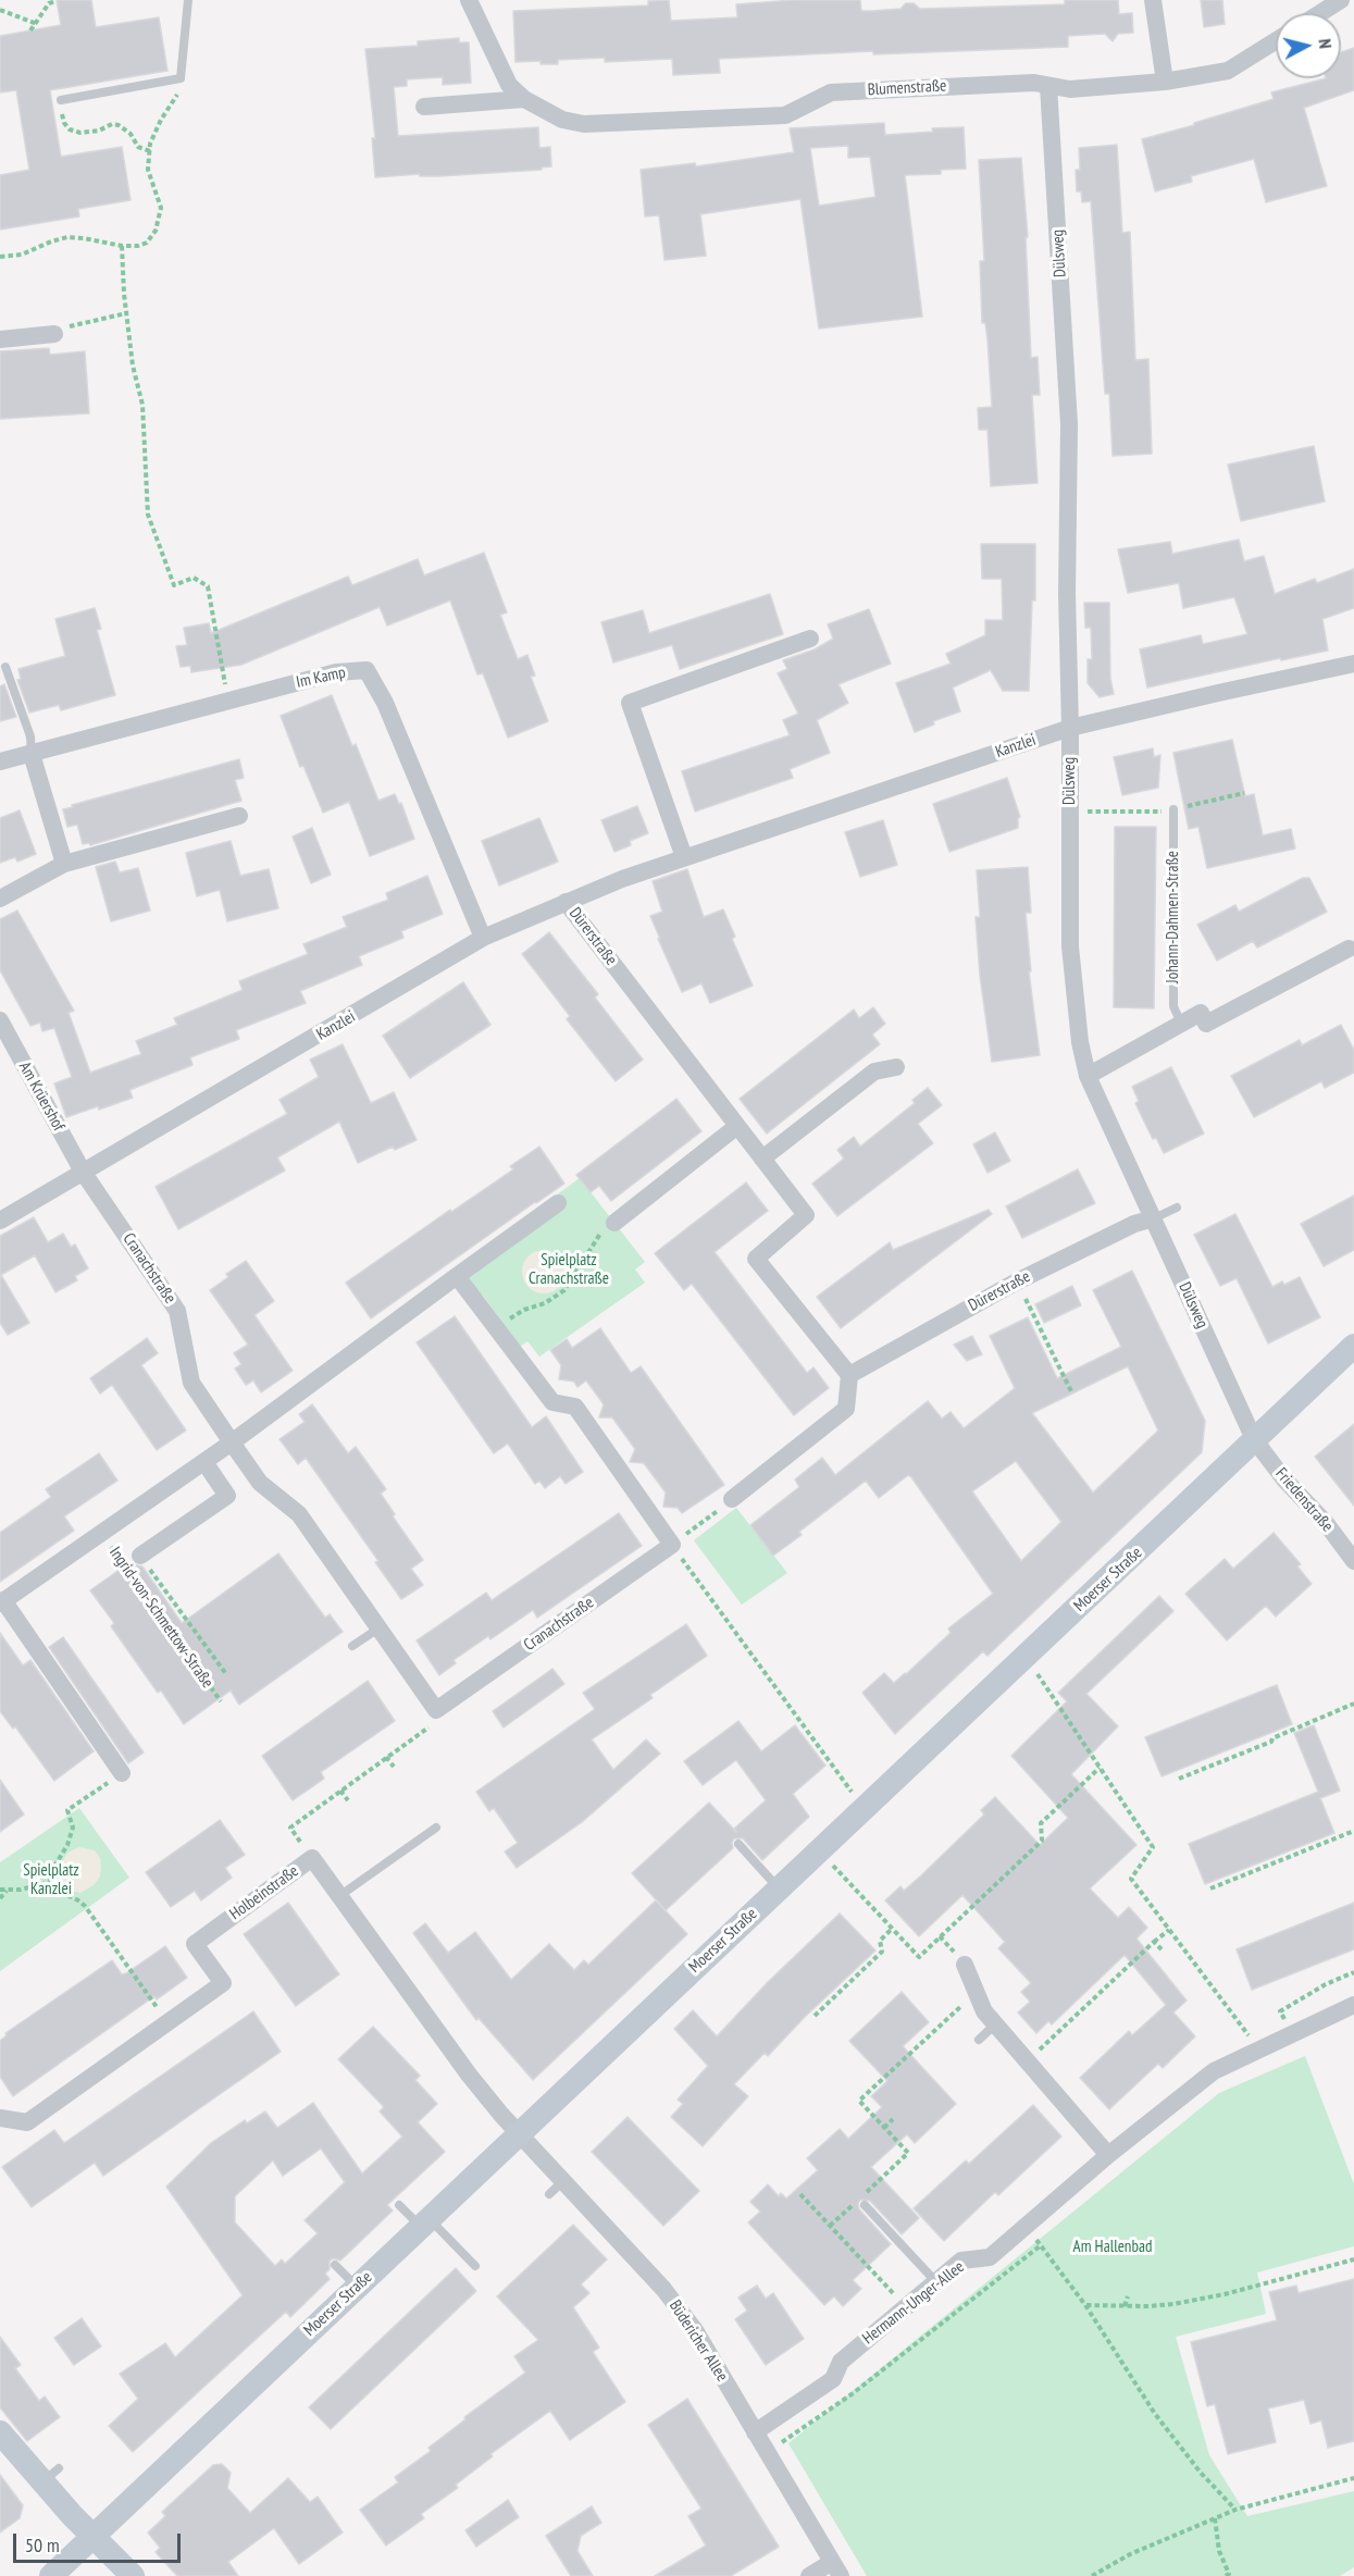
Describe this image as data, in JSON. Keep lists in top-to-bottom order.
{
  "streets": {
    "main road": ["Moerser Straße"],
    "street": [
      "Blumenstraße",
      "Dülsweg",
      "Im Kamp",
      "Kanzlei",
      "Dürerstraße",
      "Am Krüershof",
      "Cranachstraße",
      "Friedenstraße",
      "Ingrid-von-Schmettow-Straße",
      "Holbeinstraße",
      "Hermann-Unger-Allee",
      "Büdericher Allee"
    ],
    "lane": ["Johann-Dahmen-Straße"]
  },
  "crossings": [
    ["Blumenstraße", "Dülsweg"],
    ["Dülsweg", "Kanzlei"],
    ["Dülsweg", "Dürerstraße"],
    ["Dülsweg", "Friedenstraße"],
    ["Dülsweg", "Moerser Straße"],
    ["Im Kamp", "Kanzlei"],
    ["Kanzlei", "Dürerstraße"],
    ["Kanzlei", "Am Krüershof"],
    ["Kanzlei", "Cranachstraße"],
    ["Am Krüershof", "Cranachstraße"],
    ["Cranachstraße", "Ingrid-von-Schmettow-Straße"],
    ["Friedenstraße", "Moerser Straße"],
    ["Moerser Straße", "Holbeinstraße"],
    ["Moerser Straße", "Büdericher Allee"],
    ["Holbeinstraße", "Büdericher Allee"],
    ["Hermann-Unger-Allee", "Büdericher Allee"]
  ],
  "parks": ["Spielplatz Cranachstraße", "Spielplatz Kanzlei", "Am Hallenbad"],
  "scale_bar": "50 m",
  "north": "right"
}
